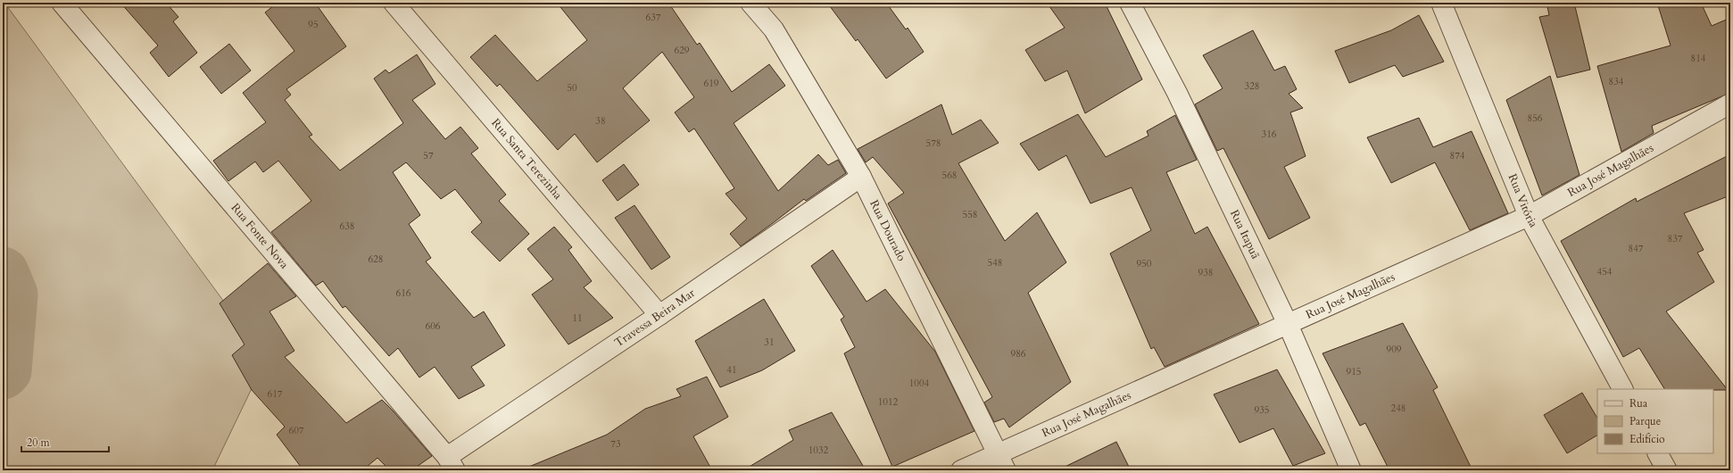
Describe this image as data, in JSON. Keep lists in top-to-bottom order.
{
  "streets": {
    "street": [
      "Rua Santa Terezinha",
      "Rua José Magalhães",
      "Rua Vitória",
      "Rua Dourado",
      "Rua Itapuã",
      "Rua Fonte Nova",
      "Travessa Beira Mar"
    ]
  },
  "crossings": [
    ["Rua Santa Terezinha", "Travessa Beira Mar"],
    ["Rua José Magalhães", "Rua Vitória"],
    ["Rua José Magalhães", "Rua Dourado"],
    ["Rua José Magalhães", "Rua Itapuã"],
    ["Rua Dourado", "Travessa Beira Mar"],
    ["Rua Fonte Nova", "Travessa Beira Mar"]
  ],
  "house_numbers": [
    "637",
    "95",
    "629",
    "814",
    "834",
    "619",
    "328",
    "50",
    "856",
    "38",
    "316",
    "578",
    "57",
    "874",
    "568",
    "558",
    "638",
    "837",
    "847",
    "628",
    "548",
    "950",
    "454",
    "938",
    "616",
    "11",
    "606",
    "31",
    "909",
    "986",
    "41",
    "915",
    "1004",
    "617",
    "1012",
    "248",
    "935",
    "607",
    "73",
    "1032"
  ],
  "legend": ["Rua", "Parque", "Edifício"],
  "scale_bar": "20 m"
}
